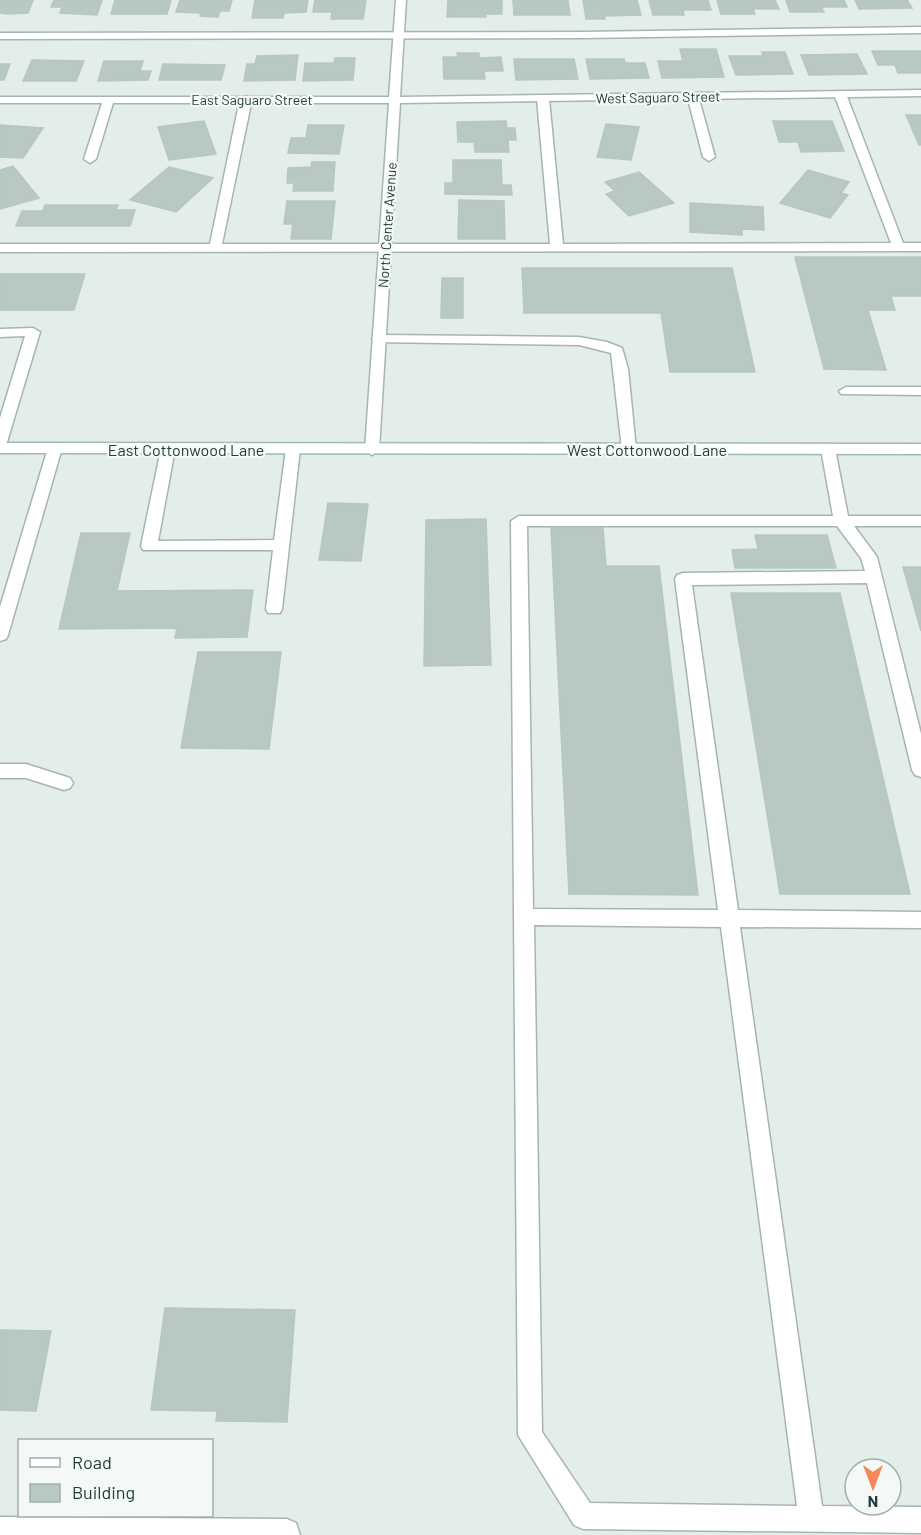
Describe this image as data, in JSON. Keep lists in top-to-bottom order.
{
  "streets": {
    "street": [
      "West Saguaro Street",
      "East Saguaro Street",
      "North Center Avenue",
      "East Cottonwood Lane",
      "West Cottonwood Lane"
    ]
  },
  "crossings": [
    ["West Saguaro Street", "East Saguaro Street"],
    ["West Saguaro Street", "North Center Avenue"],
    ["East Saguaro Street", "North Center Avenue"],
    ["North Center Avenue", "East Cottonwood Lane"],
    ["North Center Avenue", "West Cottonwood Lane"],
    ["East Cottonwood Lane", "West Cottonwood Lane"]
  ],
  "legend": ["Road", "Building"],
  "north": "bottom"
}
